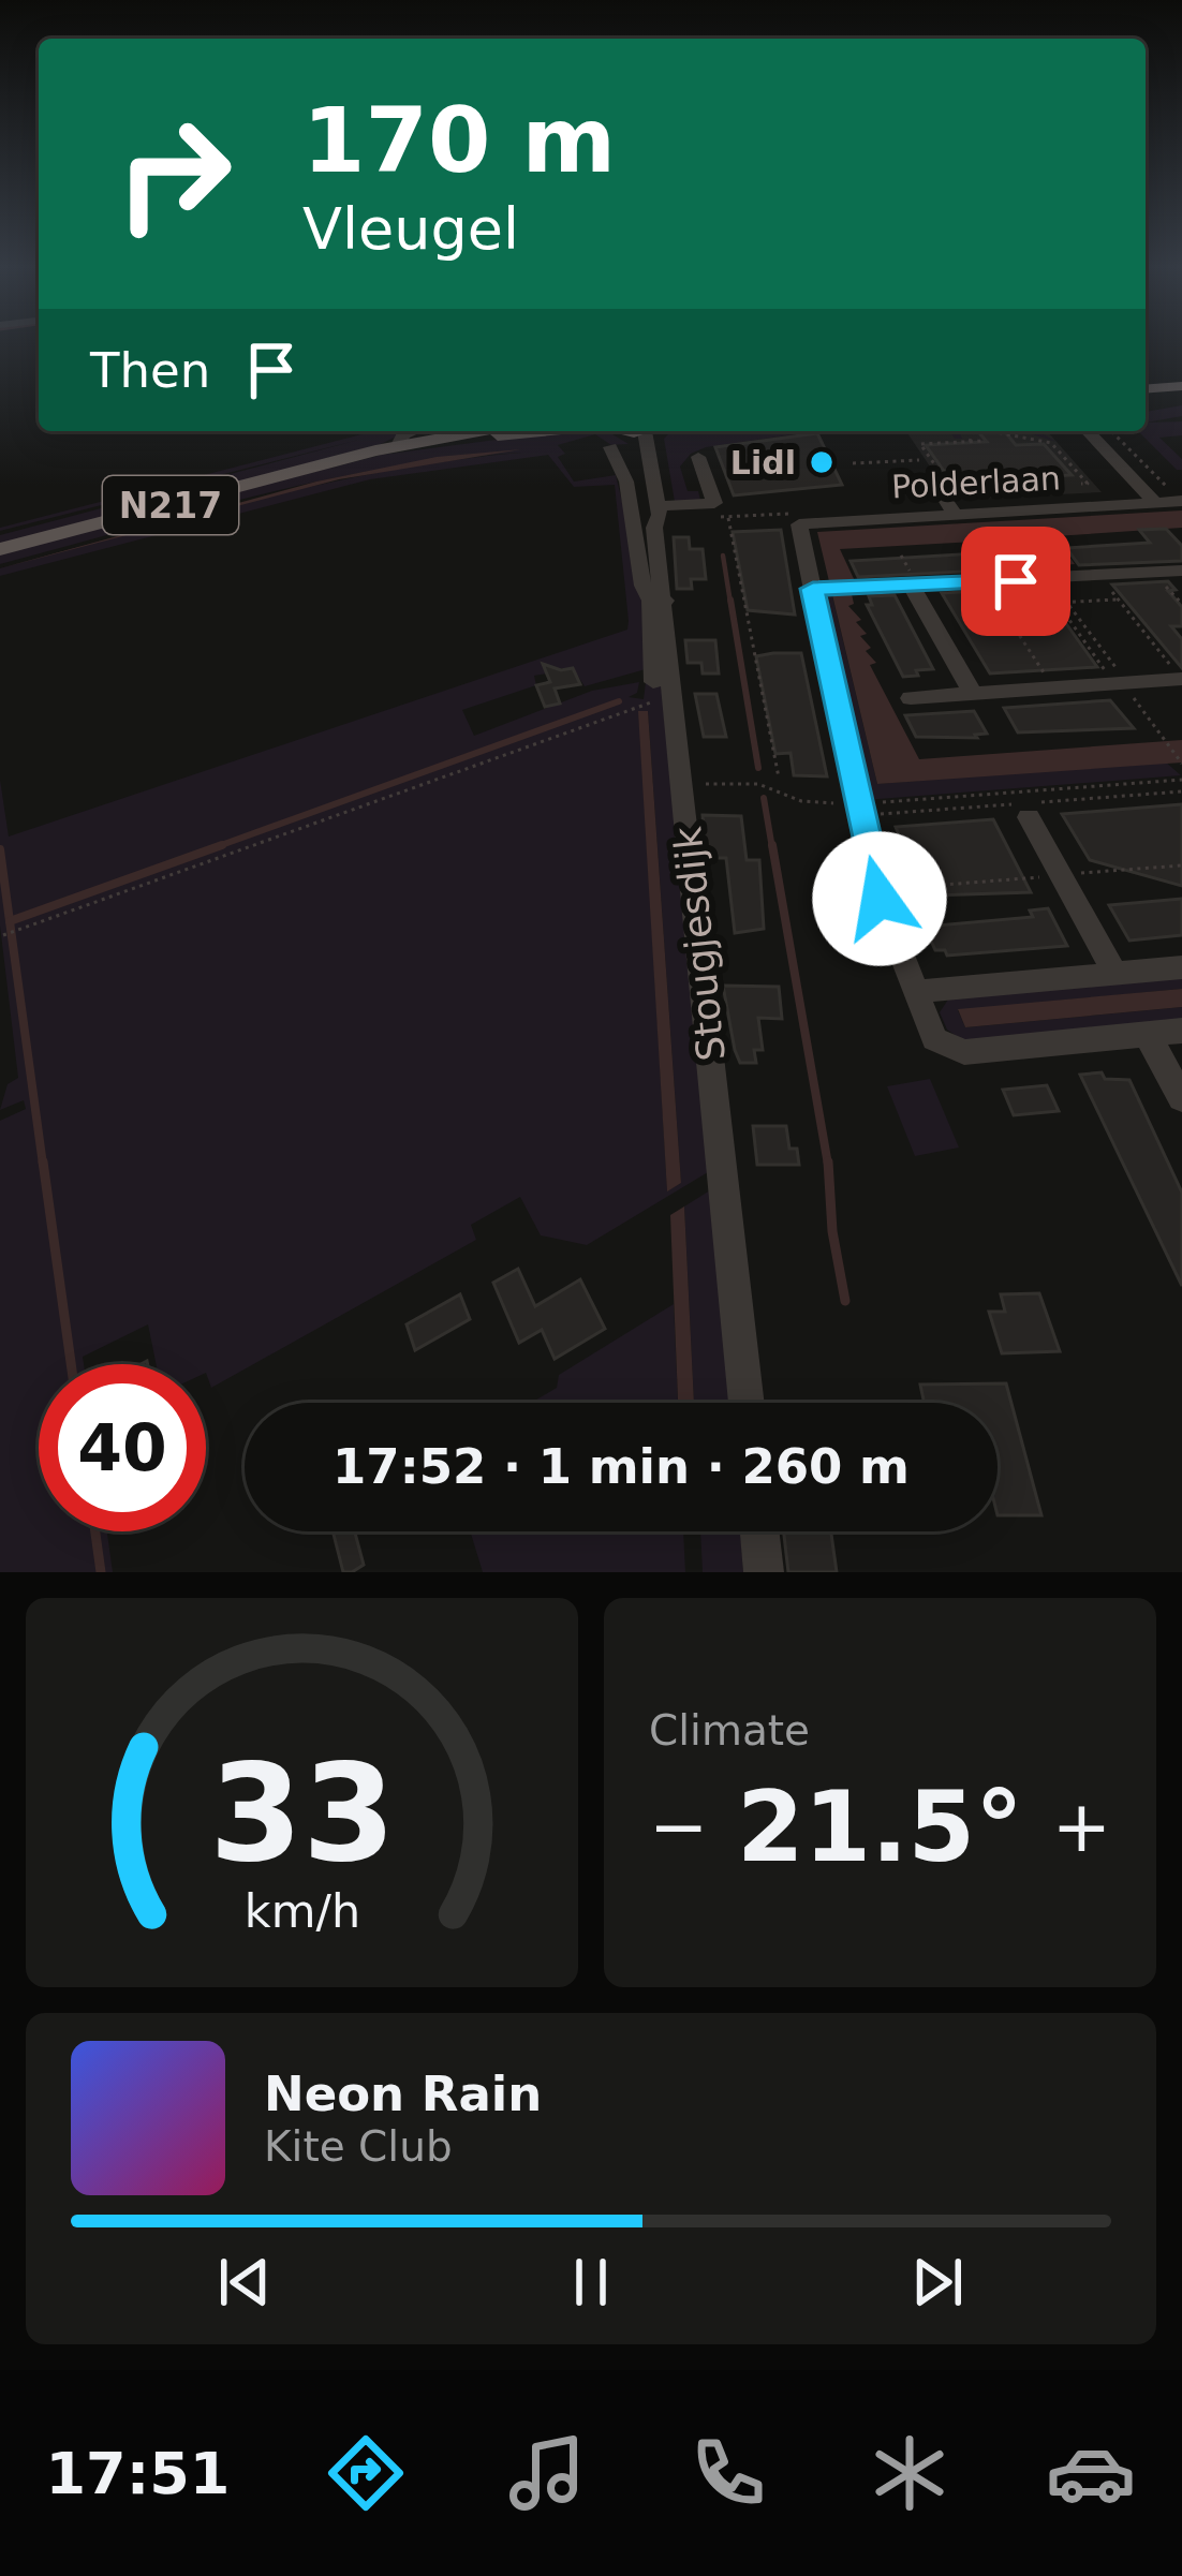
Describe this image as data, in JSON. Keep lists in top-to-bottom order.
{
  "streets": {
    "main road": ["N217"],
    "street": ["Polderlaan", "Stougjesdijk"]
  },
  "places": ["Lidl"],
  "page": {
    "turn": ["170 m", "Vleugel"],
    "then": "Then",
    "limit": "40",
    "trip": "17:52 · 1 min · 260 m",
    "tile": "Climate",
    "heat": ["−", "21.5°", "+"],
    "song": ["Neon Rain", "Kite Club"],
    "tabs": "17:51",
    "gauge": ["33", "km/h"]
  }
}
